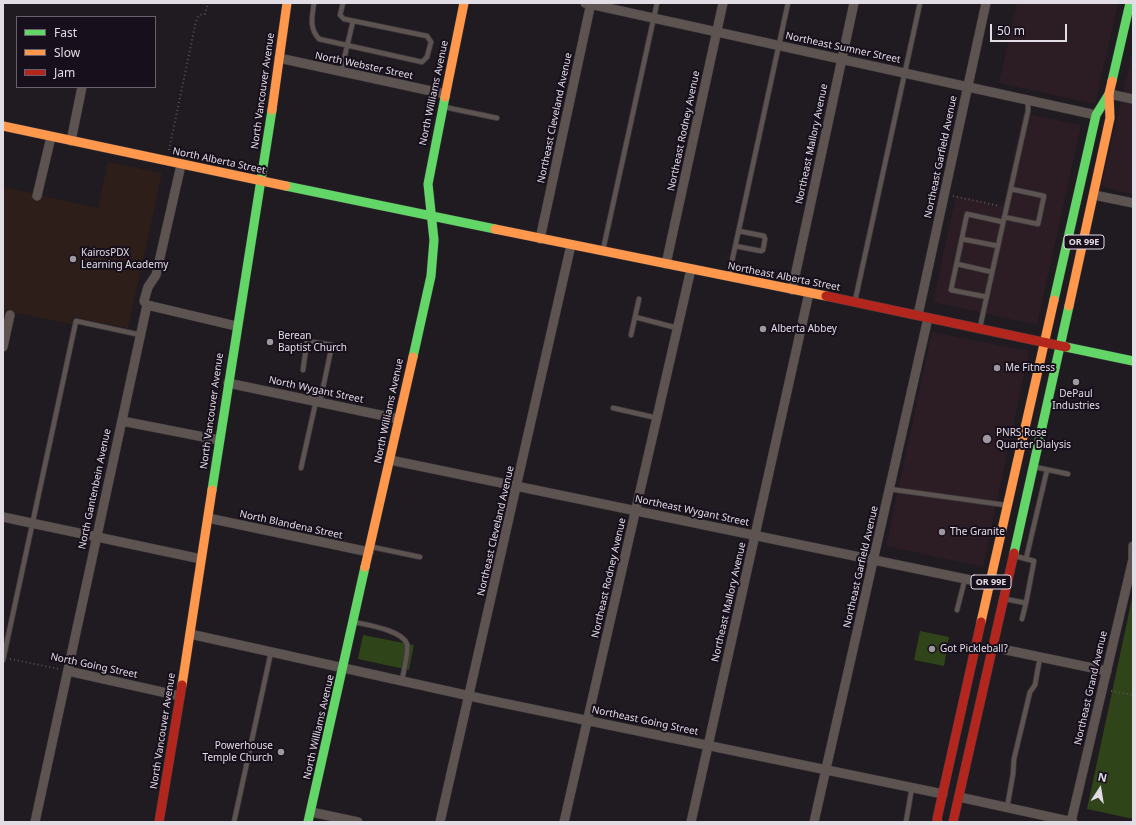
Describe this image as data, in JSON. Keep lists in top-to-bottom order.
{
  "streets": {
    "main road": [
      "North Vancouver Avenue",
      "North Williams Avenue",
      "North Alberta Street",
      "OR 99E",
      "Northeast Alberta Street"
    ],
    "street": [
      "Northeast Sumner Street",
      "North Webster Street",
      "Northeast Cleveland Avenue",
      "Northeast Rodney Avenue",
      "Northeast Mallory Avenue",
      "Northeast Garfield Avenue",
      "North Wygant Street",
      "North Gantenbein Avenue",
      "Northeast Wygant Street",
      "North Blandena Street",
      "North Going Street",
      "Northeast Grand Avenue",
      "Northeast Going Street"
    ]
  },
  "crossings": [
    ["Northeast Sumner Street", "Northeast Cleveland Avenue"],
    ["Northeast Sumner Street", "Northeast Rodney Avenue"],
    ["Northeast Sumner Street", "Northeast Mallory Avenue"],
    ["Northeast Sumner Street", "Northeast Garfield Avenue"],
    ["Northeast Sumner Street", "OR 99E"],
    ["North Webster Street", "North Vancouver Avenue"],
    ["North Webster Street", "North Williams Avenue"],
    ["North Vancouver Avenue", "North Alberta Street"],
    ["North Vancouver Avenue", "North Wygant Street"],
    ["North Vancouver Avenue", "North Blandena Street"],
    ["North Vancouver Avenue", "North Going Street"],
    ["North Williams Avenue", "North Alberta Street"],
    ["North Williams Avenue", "Northeast Alberta Street"],
    ["North Williams Avenue", "North Wygant Street"],
    ["North Williams Avenue", "Northeast Wygant Street"],
    ["North Williams Avenue", "North Blandena Street"],
    ["North Williams Avenue", "Northeast Going Street"],
    ["Northeast Cleveland Avenue", "Northeast Alberta Street"],
    ["Northeast Cleveland Avenue", "Northeast Wygant Street"],
    ["Northeast Cleveland Avenue", "Northeast Going Street"],
    ["Northeast Rodney Avenue", "Northeast Alberta Street"],
    ["Northeast Rodney Avenue", "Northeast Wygant Street"],
    ["Northeast Rodney Avenue", "Northeast Going Street"],
    ["Northeast Mallory Avenue", "Northeast Alberta Street"],
    ["Northeast Mallory Avenue", "Northeast Wygant Street"],
    ["Northeast Mallory Avenue", "Northeast Going Street"],
    ["Northeast Garfield Avenue", "Northeast Alberta Street"],
    ["Northeast Garfield Avenue", "Northeast Wygant Street"],
    ["Northeast Garfield Avenue", "Northeast Going Street"],
    ["North Alberta Street", "Northeast Alberta Street"],
    ["North Alberta Street", "North Gantenbein Avenue"],
    ["OR 99E", "Northeast Alberta Street"],
    ["OR 99E", "Northeast Wygant Street"],
    ["OR 99E", "Northeast Going Street"],
    ["North Gantenbein Avenue", "North Going Street"]
  ],
  "places": [
    "KairosPDX Learning Academy",
    "Alberta Abbey",
    "Berean Baptist Church",
    "Me Fitness",
    "DePaul Industries",
    "PNRS Rose Quarter Dialysis",
    "The Granite",
    "Got Pickleball?",
    "Powerhouse Temple Church"
  ],
  "legend": ["Fast", "Slow", "Jam"],
  "scale_bar": "50 m",
  "north": "top"
}
